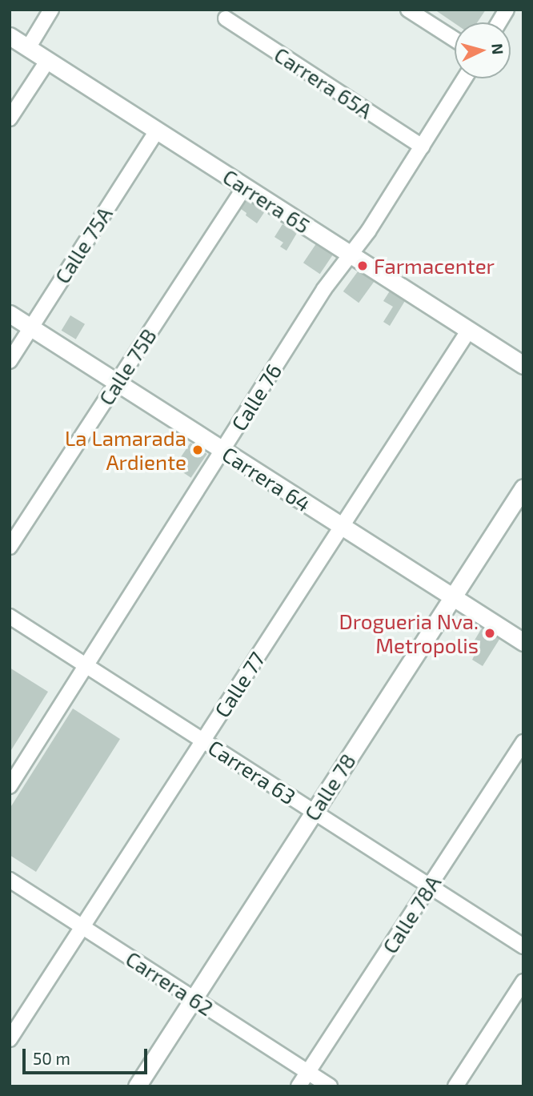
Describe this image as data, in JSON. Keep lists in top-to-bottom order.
{
  "streets": {
    "street": [
      "Carrera 65A",
      "Carrera 65",
      "Calle 75A",
      "Calle 75B",
      "Calle 76",
      "Carrera 64",
      "Calle 77",
      "Carrera 63",
      "Calle 78",
      "Calle 78A",
      "Carrera 62"
    ]
  },
  "crossings": [
    ["Carrera 65A", "Calle 76"],
    ["Carrera 65", "Calle 75A"],
    ["Carrera 65", "Calle 75B"],
    ["Carrera 65", "Calle 76"],
    ["Carrera 65", "Calle 77"],
    ["Calle 75A", "Carrera 64"],
    ["Calle 75B", "Carrera 64"],
    ["Calle 76", "Carrera 64"],
    ["Calle 76", "Carrera 63"],
    ["Carrera 64", "Calle 77"],
    ["Carrera 64", "Calle 78"],
    ["Calle 77", "Carrera 63"],
    ["Calle 77", "Carrera 62"],
    ["Carrera 63", "Calle 78"],
    ["Carrera 63", "Calle 78A"],
    ["Calle 78", "Carrera 62"],
    ["Calle 78A", "Carrera 62"]
  ],
  "places": ["Farmacenter", "La Lamarada Ardiente", "Drogueria Nva. Metropolis"],
  "scale_bar": "50 m",
  "north": "right"
}
